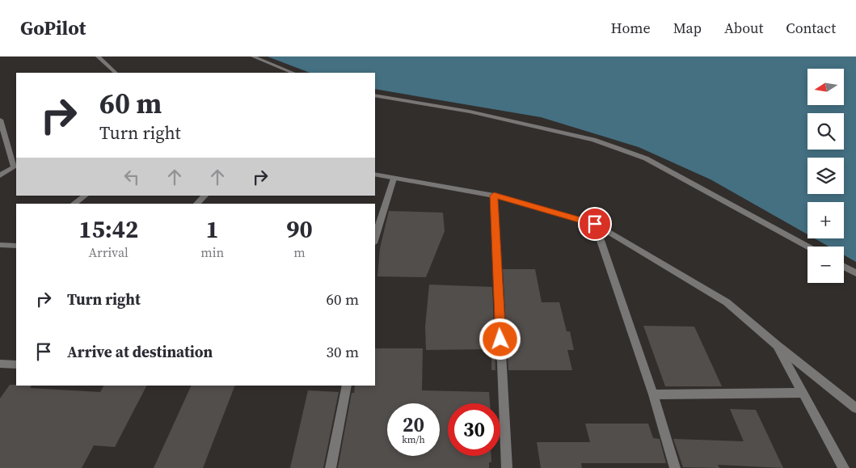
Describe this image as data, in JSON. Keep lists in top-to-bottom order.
{
  "north": "left",
  "page": {
    "header": "GoPilot",
    "nav": [
      "Home",
      "Map",
      "About",
      "Contact"
    ],
    "map_buttons": ["+", "−"],
    "turn": ["60 m", "Turn right"],
    "eta": [
      "15:42",
      "Arrival",
      "1",
      "min",
      "90",
      "m"
    ],
    "list": [
      {
        "name": "Turn right",
        "value": "60 m"
      },
      {
        "name": "Arrive at destination",
        "value": "30 m"
      }
    ],
    "speed": "20 km/h",
    "limit": "30"
  }
}
